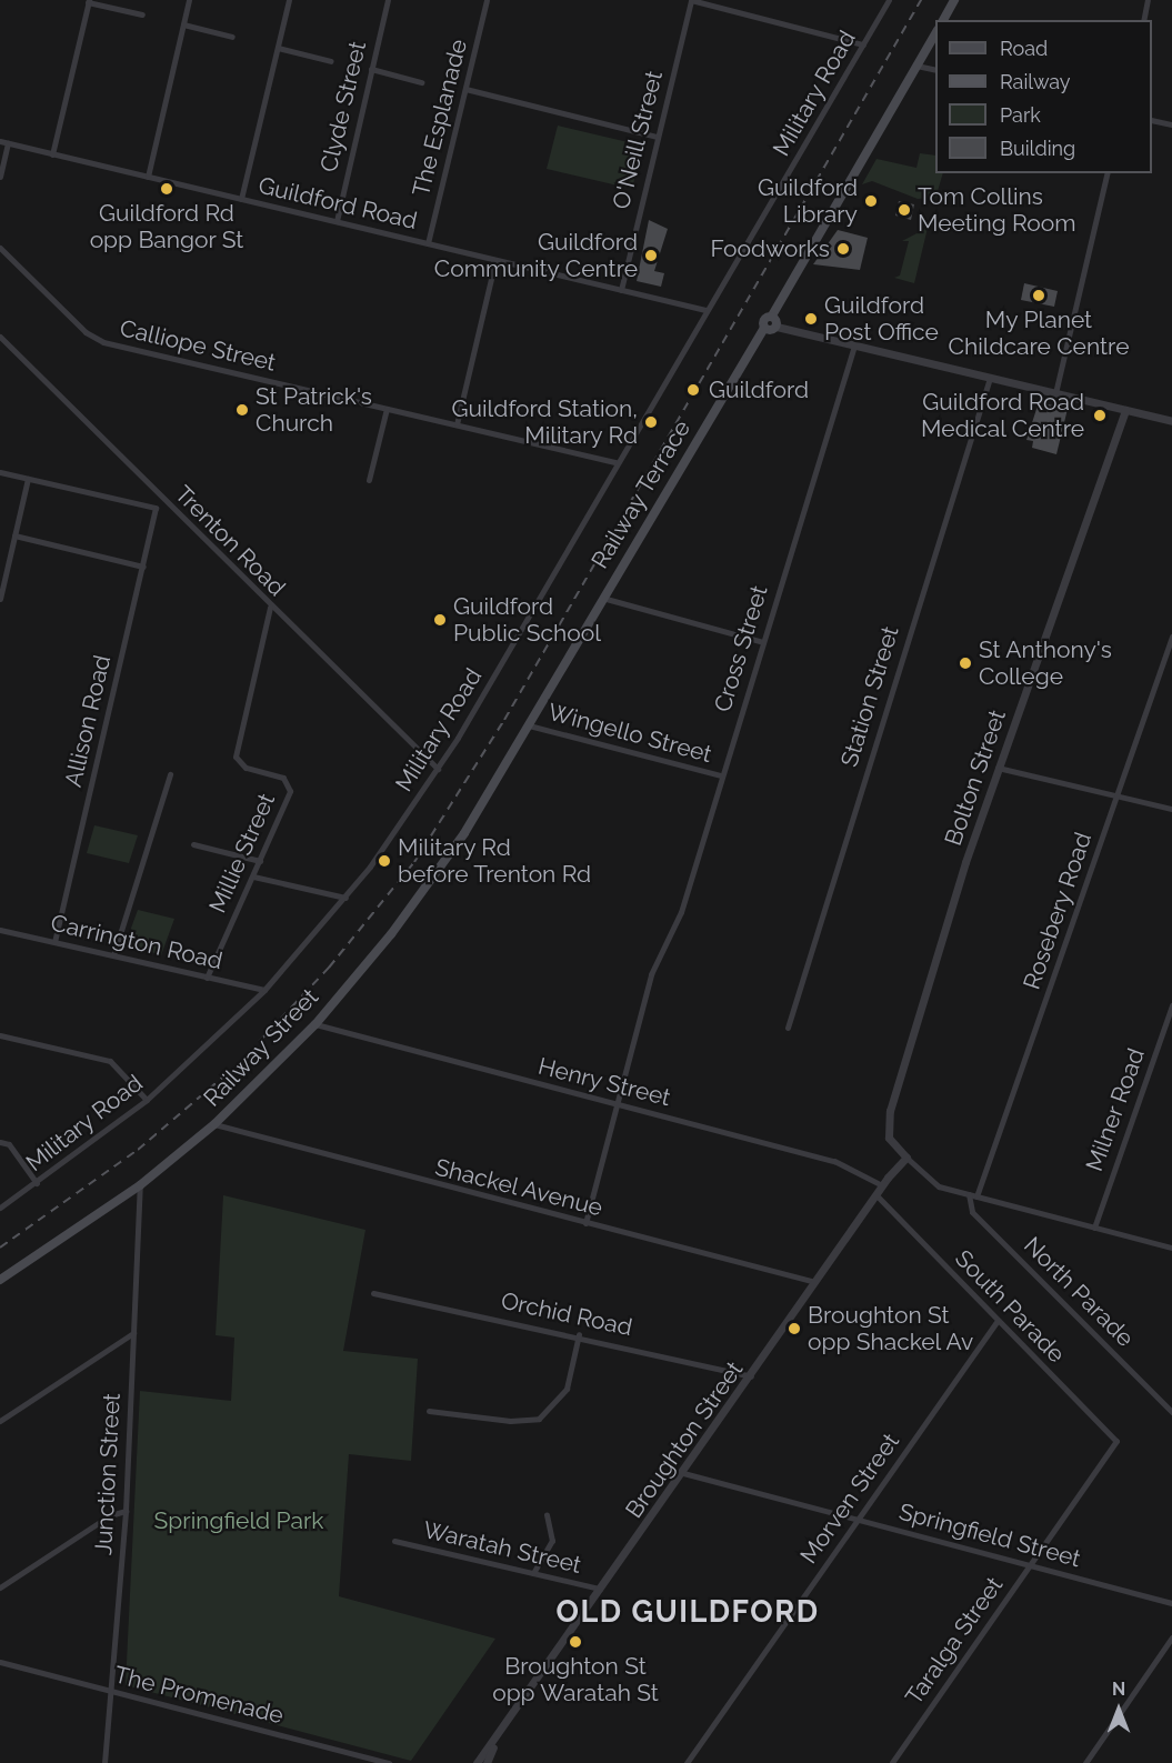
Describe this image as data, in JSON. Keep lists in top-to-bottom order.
{
  "streets": {
    "main road": ["Railway Terrace", "Railway Street"],
    "street": [
      "Military Road",
      "Clyde Street",
      "The Esplanade",
      "O'Neill Street",
      "Guildford Road",
      "Calliope Street",
      "Trenton Road",
      "Cross Street",
      "Station Street",
      "Allison Road",
      "Wingello Street",
      "Bolton Street",
      "Millie Street",
      "Rosebery Road",
      "Carrington Road",
      "Henry Street",
      "Milner Road",
      "Shackel Avenue",
      "North Parade",
      "South Parade",
      "Orchid Road",
      "Broughton Street",
      "Junction Street",
      "Morven Street",
      "Springfield Street",
      "Waratah Street",
      "Taralga Street",
      "The Promenade"
    ]
  },
  "crossings": [
    ["Military Road", "Guildford Road"],
    ["Military Road", "Calliope Street"],
    ["Military Road", "Trenton Road"],
    ["Military Road", "Carrington Road"],
    ["Clyde Street", "Guildford Road"],
    ["The Esplanade", "Guildford Road"],
    ["O'Neill Street", "Guildford Road"],
    ["Railway Terrace", "Wingello Street"],
    ["Railway Terrace", "Railway Street"],
    ["Trenton Road", "Millie Street"],
    ["Cross Street", "Wingello Street"],
    ["Cross Street", "Henry Street"],
    ["Cross Street", "Shackel Avenue"],
    ["Allison Road", "Carrington Road"],
    ["Bolton Street", "Broughton Street"],
    ["Millie Street", "Carrington Road"],
    ["Railway Street", "Henry Street"],
    ["Railway Street", "Shackel Avenue"],
    ["Railway Street", "Junction Street"],
    ["Henry Street", "Broughton Street"],
    ["Shackel Avenue", "Broughton Street"],
    ["South Parade", "Broughton Street"],
    ["South Parade", "Morven Street"],
    ["South Parade", "Taralga Street"],
    ["Orchid Road", "Broughton Street"],
    ["Broughton Street", "Springfield Street"],
    ["Broughton Street", "Waratah Street"],
    ["Junction Street", "The Promenade"],
    ["Morven Street", "Springfield Street"],
    ["Springfield Street", "Taralga Street"]
  ],
  "districts": ["OLD GUILDFORD"],
  "parks": ["Springfield Park"],
  "places": [
    "Guildford Rd opp Bangor St",
    "Guildford Library",
    "Tom Collins Meeting Room",
    "Foodworks",
    "Guildford Community Centre",
    "My Planet Childcare Centre",
    "Guildford Post Office",
    "Guildford",
    "St Patrick's Church",
    "Guildford Road Medical Centre",
    "Guildford Station, Military Rd",
    "Guildford Public School",
    "St Anthony's College",
    "Military Rd before Trenton Rd",
    "Broughton St opp Shackel Av",
    "Broughton St opp Waratah St"
  ],
  "legend": [
    "Road",
    "Railway",
    "Park",
    "Building"
  ],
  "north": "top"
}
